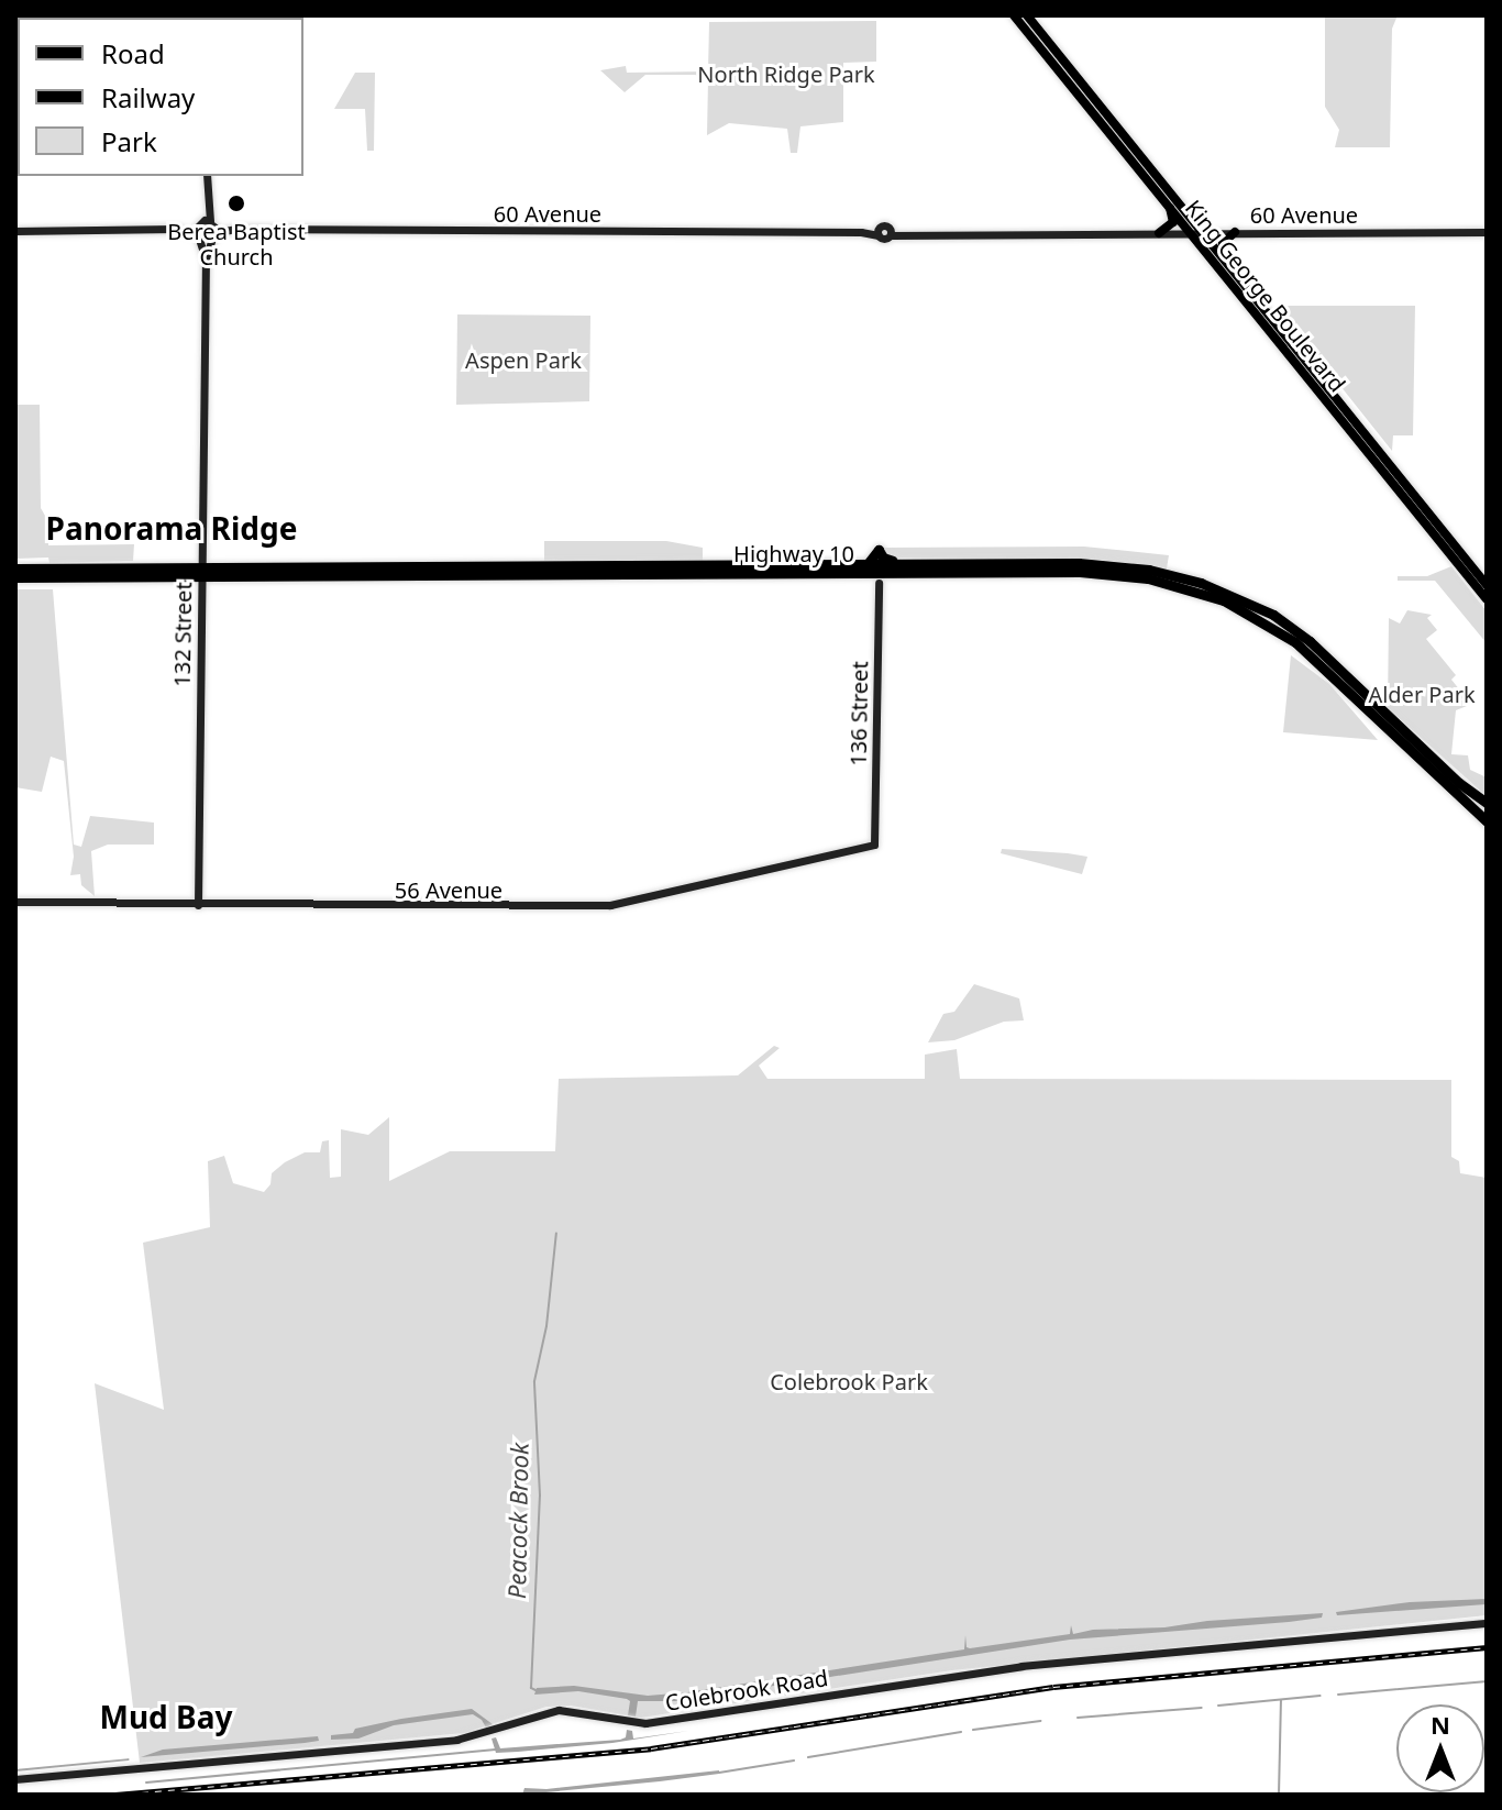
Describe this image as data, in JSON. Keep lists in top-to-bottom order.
{
  "streets": {
    "highway": ["Highway 10"],
    "main road": ["King George Boulevard"],
    "street": [
      "60 Avenue",
      "132 Street",
      "136 Street",
      "56 Avenue",
      "Colebrook Road"
    ]
  },
  "crossings": [
    ["60 Avenue", "King George Boulevard"],
    ["60 Avenue", "132 Street"],
    ["Highway 10", "132 Street"],
    ["132 Street", "56 Avenue"],
    ["136 Street", "56 Avenue"]
  ],
  "districts": ["Panorama Ridge", "Mud Bay"],
  "water": ["Peacock Brook"],
  "parks": [
    "North Ridge Park",
    "Aspen Park",
    "Alder Park",
    "Colebrook Park"
  ],
  "places": ["Berea Baptist Church"],
  "legend": ["Road", "Railway", "Park"],
  "north": "top"
}
